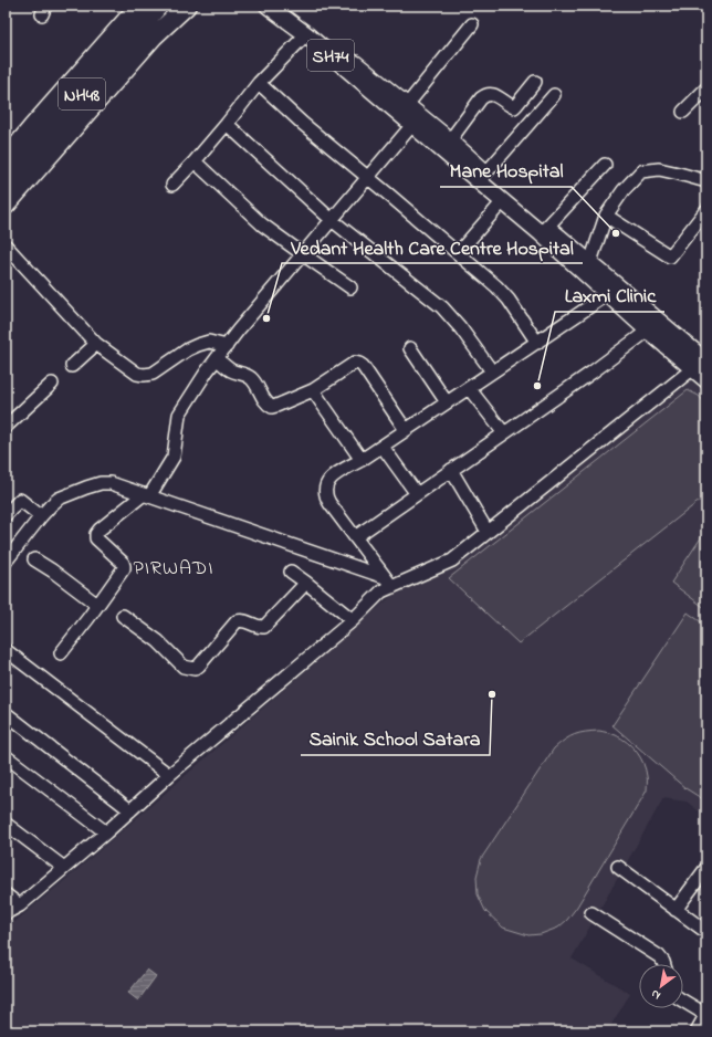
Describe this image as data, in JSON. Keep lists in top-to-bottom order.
{
  "streets": {
    "highway": ["NH48"],
    "main road": ["SH74"]
  },
  "districts": ["PIRWADI"],
  "places": [
    "Mane Hospital",
    "Vedant Health Care Centre Hospital",
    "Laxmi Clinic",
    "Sainik School Satara"
  ],
  "north": "bottom left"
}
